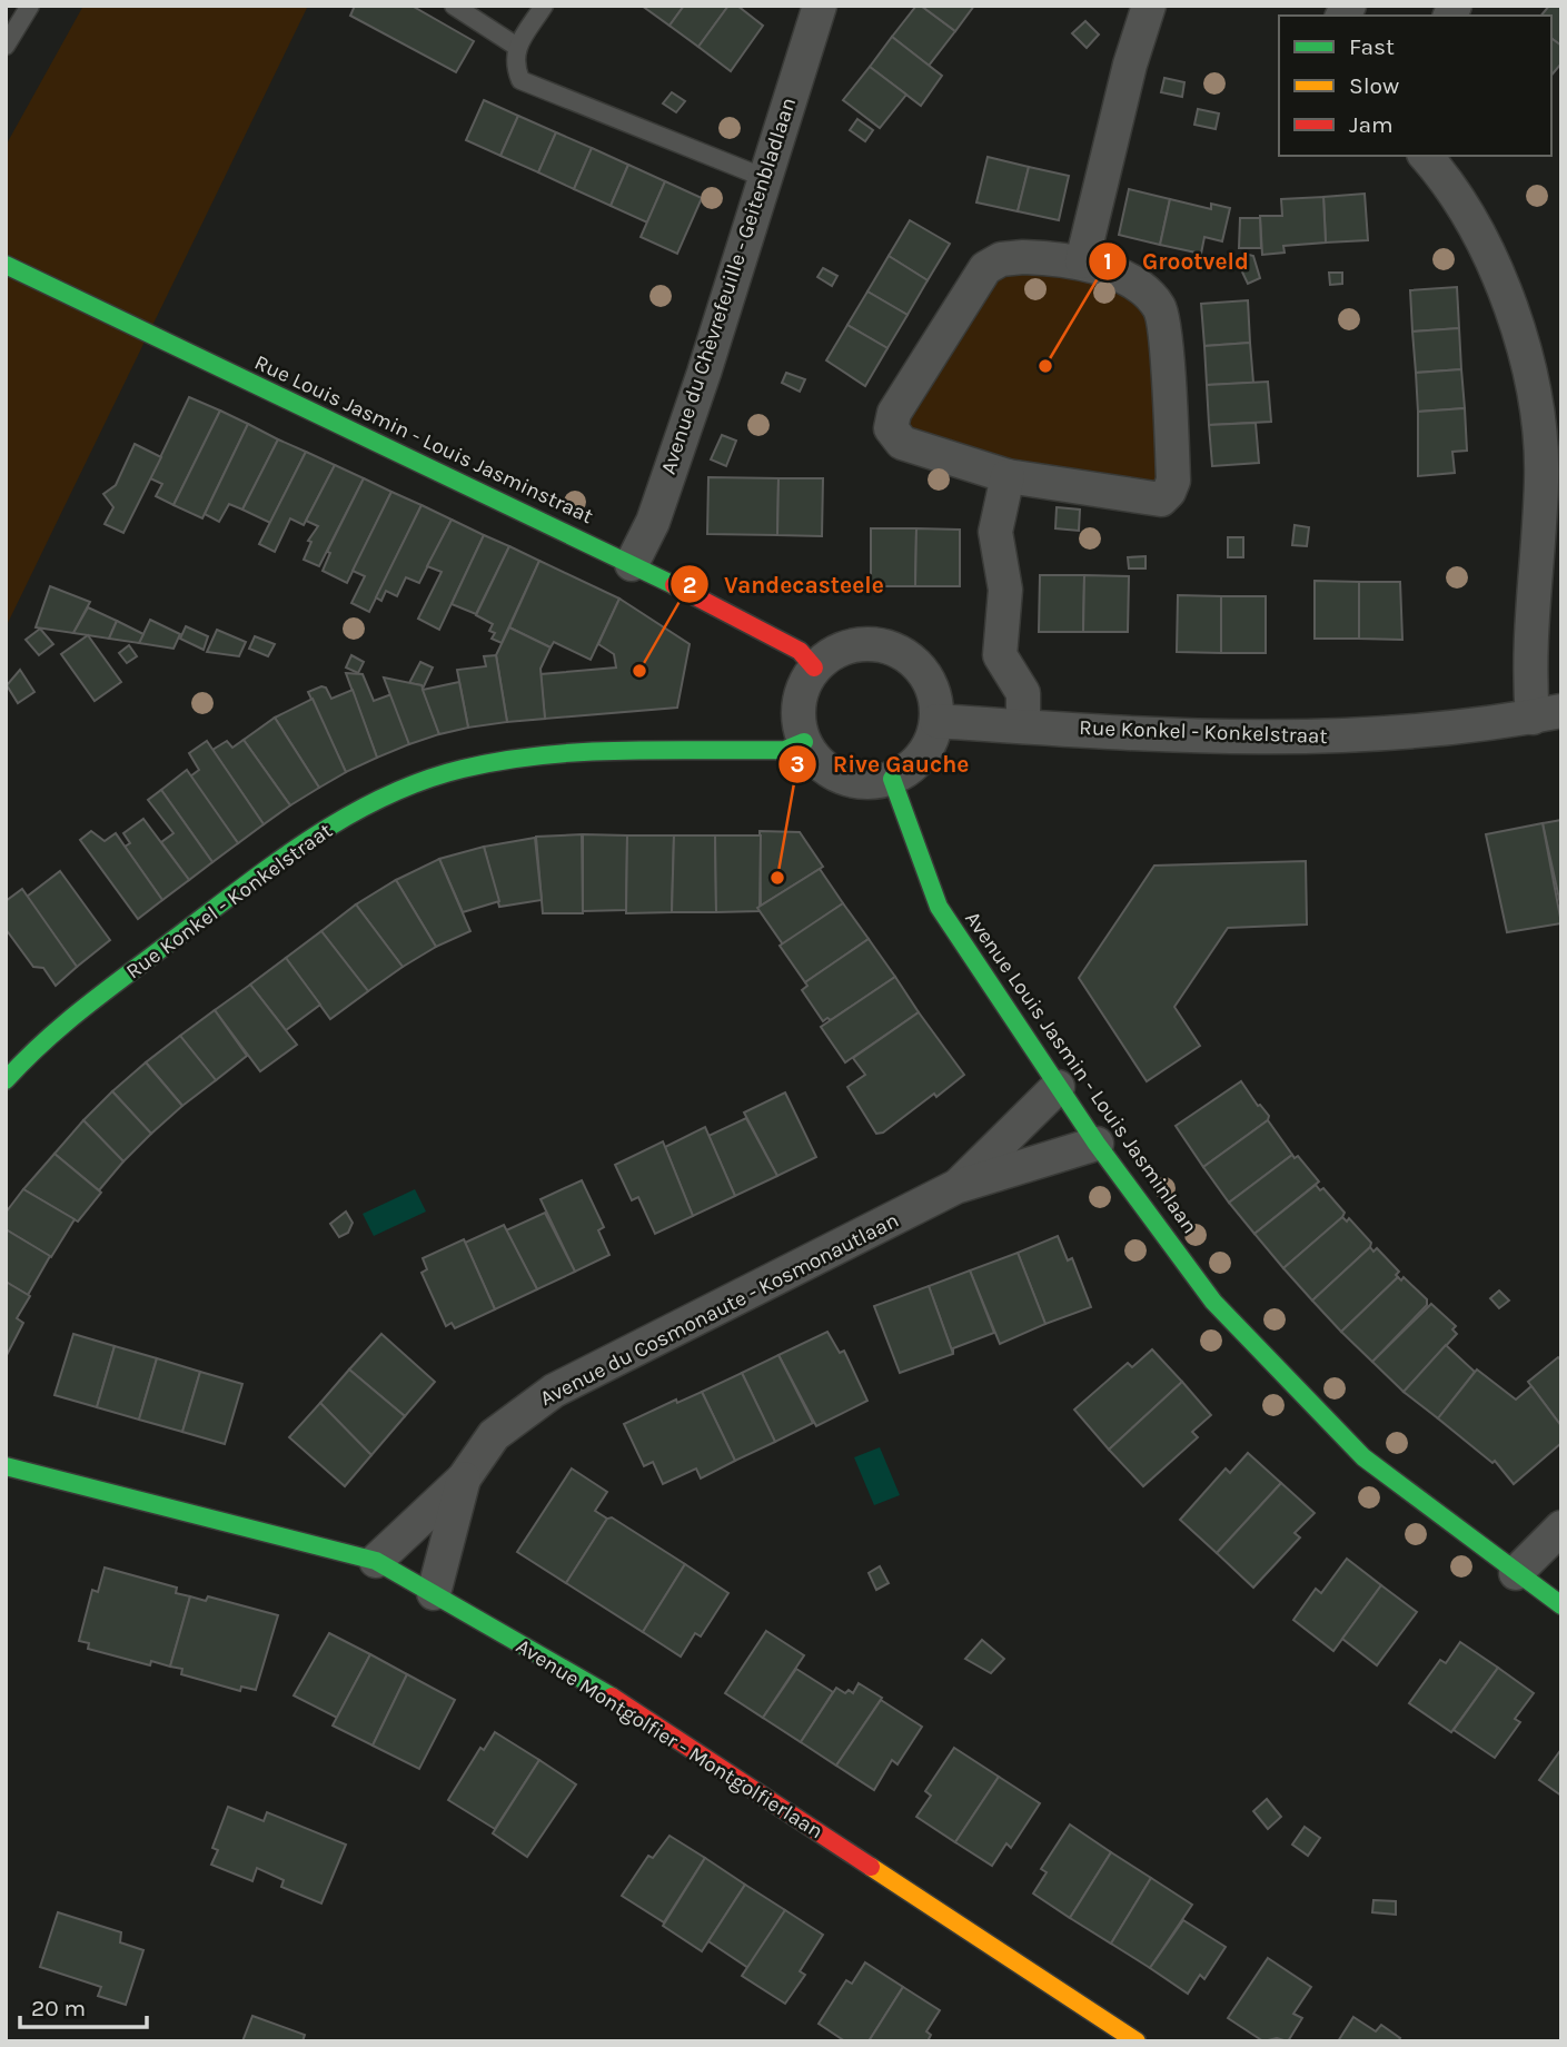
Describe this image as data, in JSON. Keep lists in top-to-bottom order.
{
  "streets": {
    "street": [
      "Avenue du Chèvrefeuille - Geitenbladlaan",
      "Rue Louis Jasmin - Louis Jasminstraat",
      "Rue Konkel - Konkelstraat",
      "Avenue Louis Jasmin - Louis Jasminlaan",
      "Avenue du Cosmonaute - Kosmonautlaan",
      "Avenue Montgolfier - Montgolfierlaan"
    ]
  },
  "crossings": [
    ["Avenue du Chèvrefeuille - Geitenbladlaan", "Rue Louis Jasmin - Louis Jasminstraat"],
    ["Rue Louis Jasmin - Louis Jasminstraat", "Rue Konkel - Konkelstraat"],
    ["Rue Louis Jasmin - Louis Jasminstraat", "Avenue Louis Jasmin - Louis Jasminlaan"],
    ["Rue Konkel - Konkelstraat", "Avenue Louis Jasmin - Louis Jasminlaan"],
    ["Avenue Louis Jasmin - Louis Jasminlaan", "Avenue du Cosmonaute - Kosmonautlaan"],
    ["Avenue du Cosmonaute - Kosmonautlaan", "Avenue Montgolfier - Montgolfierlaan"]
  ],
  "places": ["Grootveld", "Vandecasteele", "Rive Gauche"],
  "legend": ["Fast", "Slow", "Jam"],
  "scale_bar": "20 m"
}
